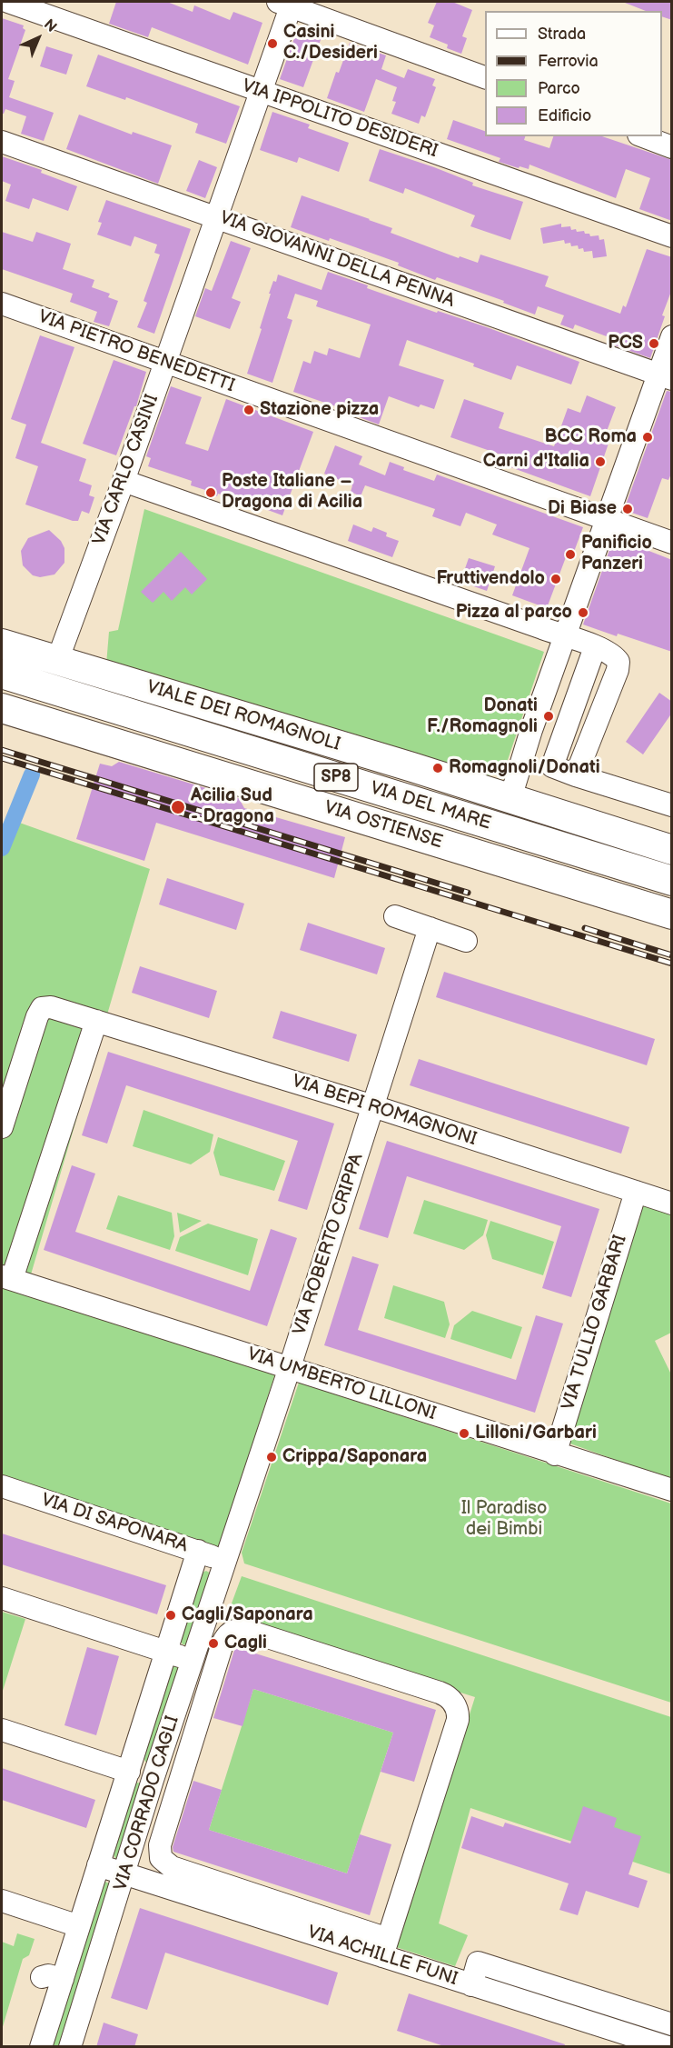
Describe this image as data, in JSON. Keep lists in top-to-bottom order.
{
  "streets": {
    "main road": [
      "VIALE DEI ROMAGNOLI",
      "SP8",
      "VIA DEL MARE",
      "VIA OSTIENSE"
    ],
    "street": [
      "VIA IPPOLITO DESIDERI",
      "VIA GIOVANNI DELLA PENNA",
      "VIA PIETRO BENEDETTI",
      "VIA CARLO CASINI",
      "VIA BEPI ROMAGNONI",
      "VIA ROBERTO CRIPPA",
      "VIA TULLIO GARBARI",
      "VIA UMBERTO LILLONI",
      "VIA DI SAPONARA",
      "VIA CORRADO CAGLI",
      "VIA ACHILLE FUNI"
    ]
  },
  "crossings": [
    ["VIA IPPOLITO DESIDERI", "VIA CARLO CASINI"],
    ["VIA GIOVANNI DELLA PENNA", "VIA CARLO CASINI"],
    ["VIA PIETRO BENEDETTI", "VIA CARLO CASINI"],
    ["VIA CARLO CASINI", "VIALE DEI ROMAGNOLI"],
    ["VIA BEPI ROMAGNONI", "VIA ROBERTO CRIPPA"],
    ["VIA BEPI ROMAGNONI", "VIA TULLIO GARBARI"],
    ["VIA BEPI ROMAGNONI", "VIA UMBERTO LILLONI"],
    ["VIA ROBERTO CRIPPA", "VIA UMBERTO LILLONI"],
    ["VIA ROBERTO CRIPPA", "VIA DI SAPONARA"],
    ["VIA ROBERTO CRIPPA", "VIA CORRADO CAGLI"],
    ["VIA TULLIO GARBARI", "VIA UMBERTO LILLONI"],
    ["VIA DI SAPONARA", "VIA CORRADO CAGLI"],
    ["VIA CORRADO CAGLI", "VIA ACHILLE FUNI"]
  ],
  "parks": ["Il Paradiso dei Bimbi"],
  "places": [
    "Casini C./Desideri",
    "PCS",
    "Stazione pizza",
    "BCC Roma",
    "Carni d'Italia",
    "Poste Italiane – Dragona di Acilia",
    "Di Biase",
    "Panificio Panzeri",
    "Fruttivendolo",
    "Pizza al parco",
    "Donati F./Romagnoli",
    "Romagnoli/Donati",
    "Acilia Sud - Dragona",
    "Lilloni/Garbari",
    "Crippa/Saponara",
    "Cagli/Saponara",
    "Cagli"
  ],
  "legend": [
    "Strada",
    "Ferrovia",
    "Parco",
    "Edificio"
  ],
  "north": "top right"
}
